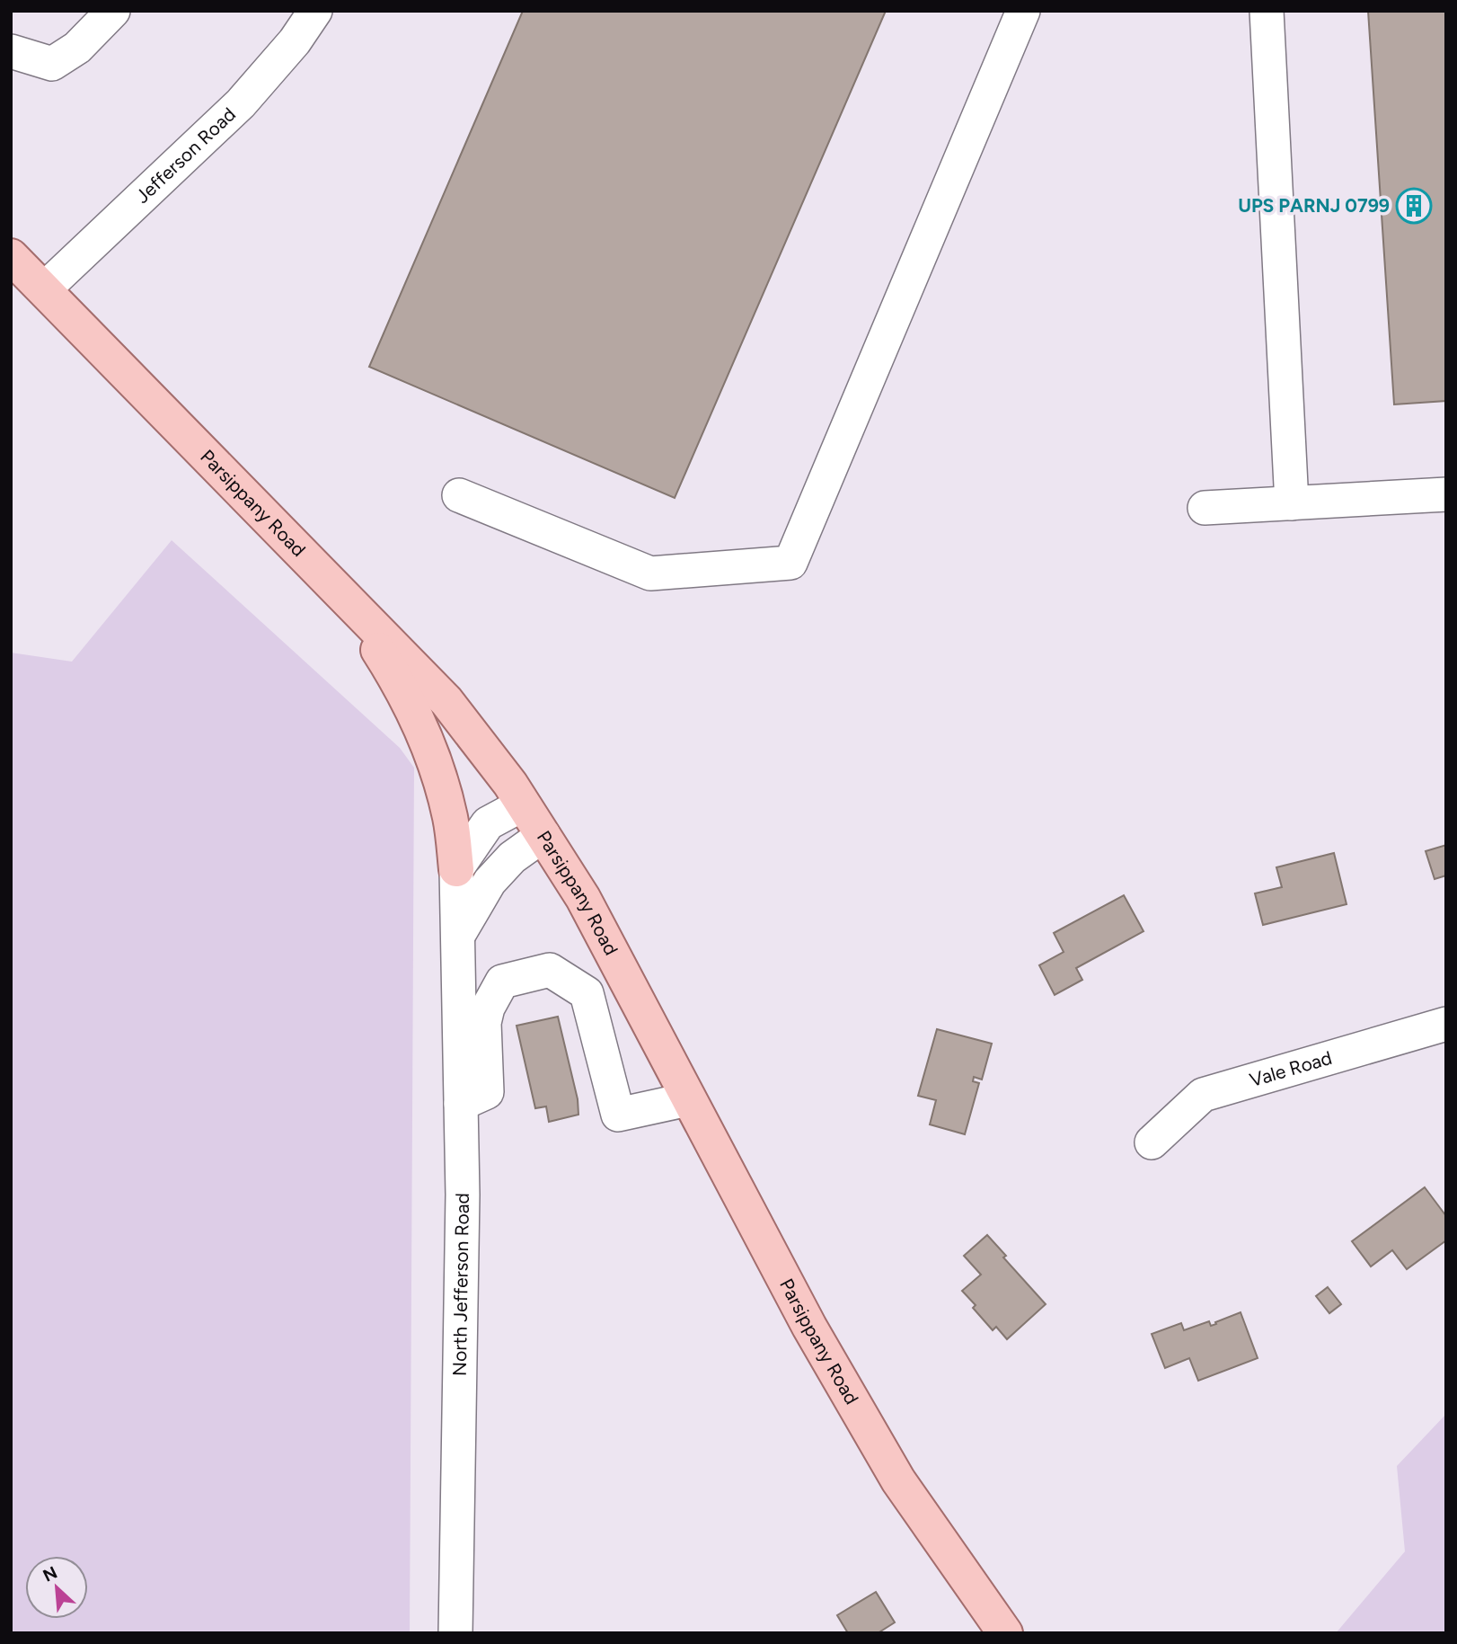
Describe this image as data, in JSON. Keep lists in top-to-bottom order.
{
  "streets": {
    "main road": ["Parsippany Road"],
    "street": ["Jefferson Road", "Vale Road", "North Jefferson Road"]
  },
  "crossings": [
    ["Jefferson Road", "Parsippany Road"]
  ],
  "places": {
    "building": ["UPS PARNJ 0799"]
  },
  "north": "top left"
}
